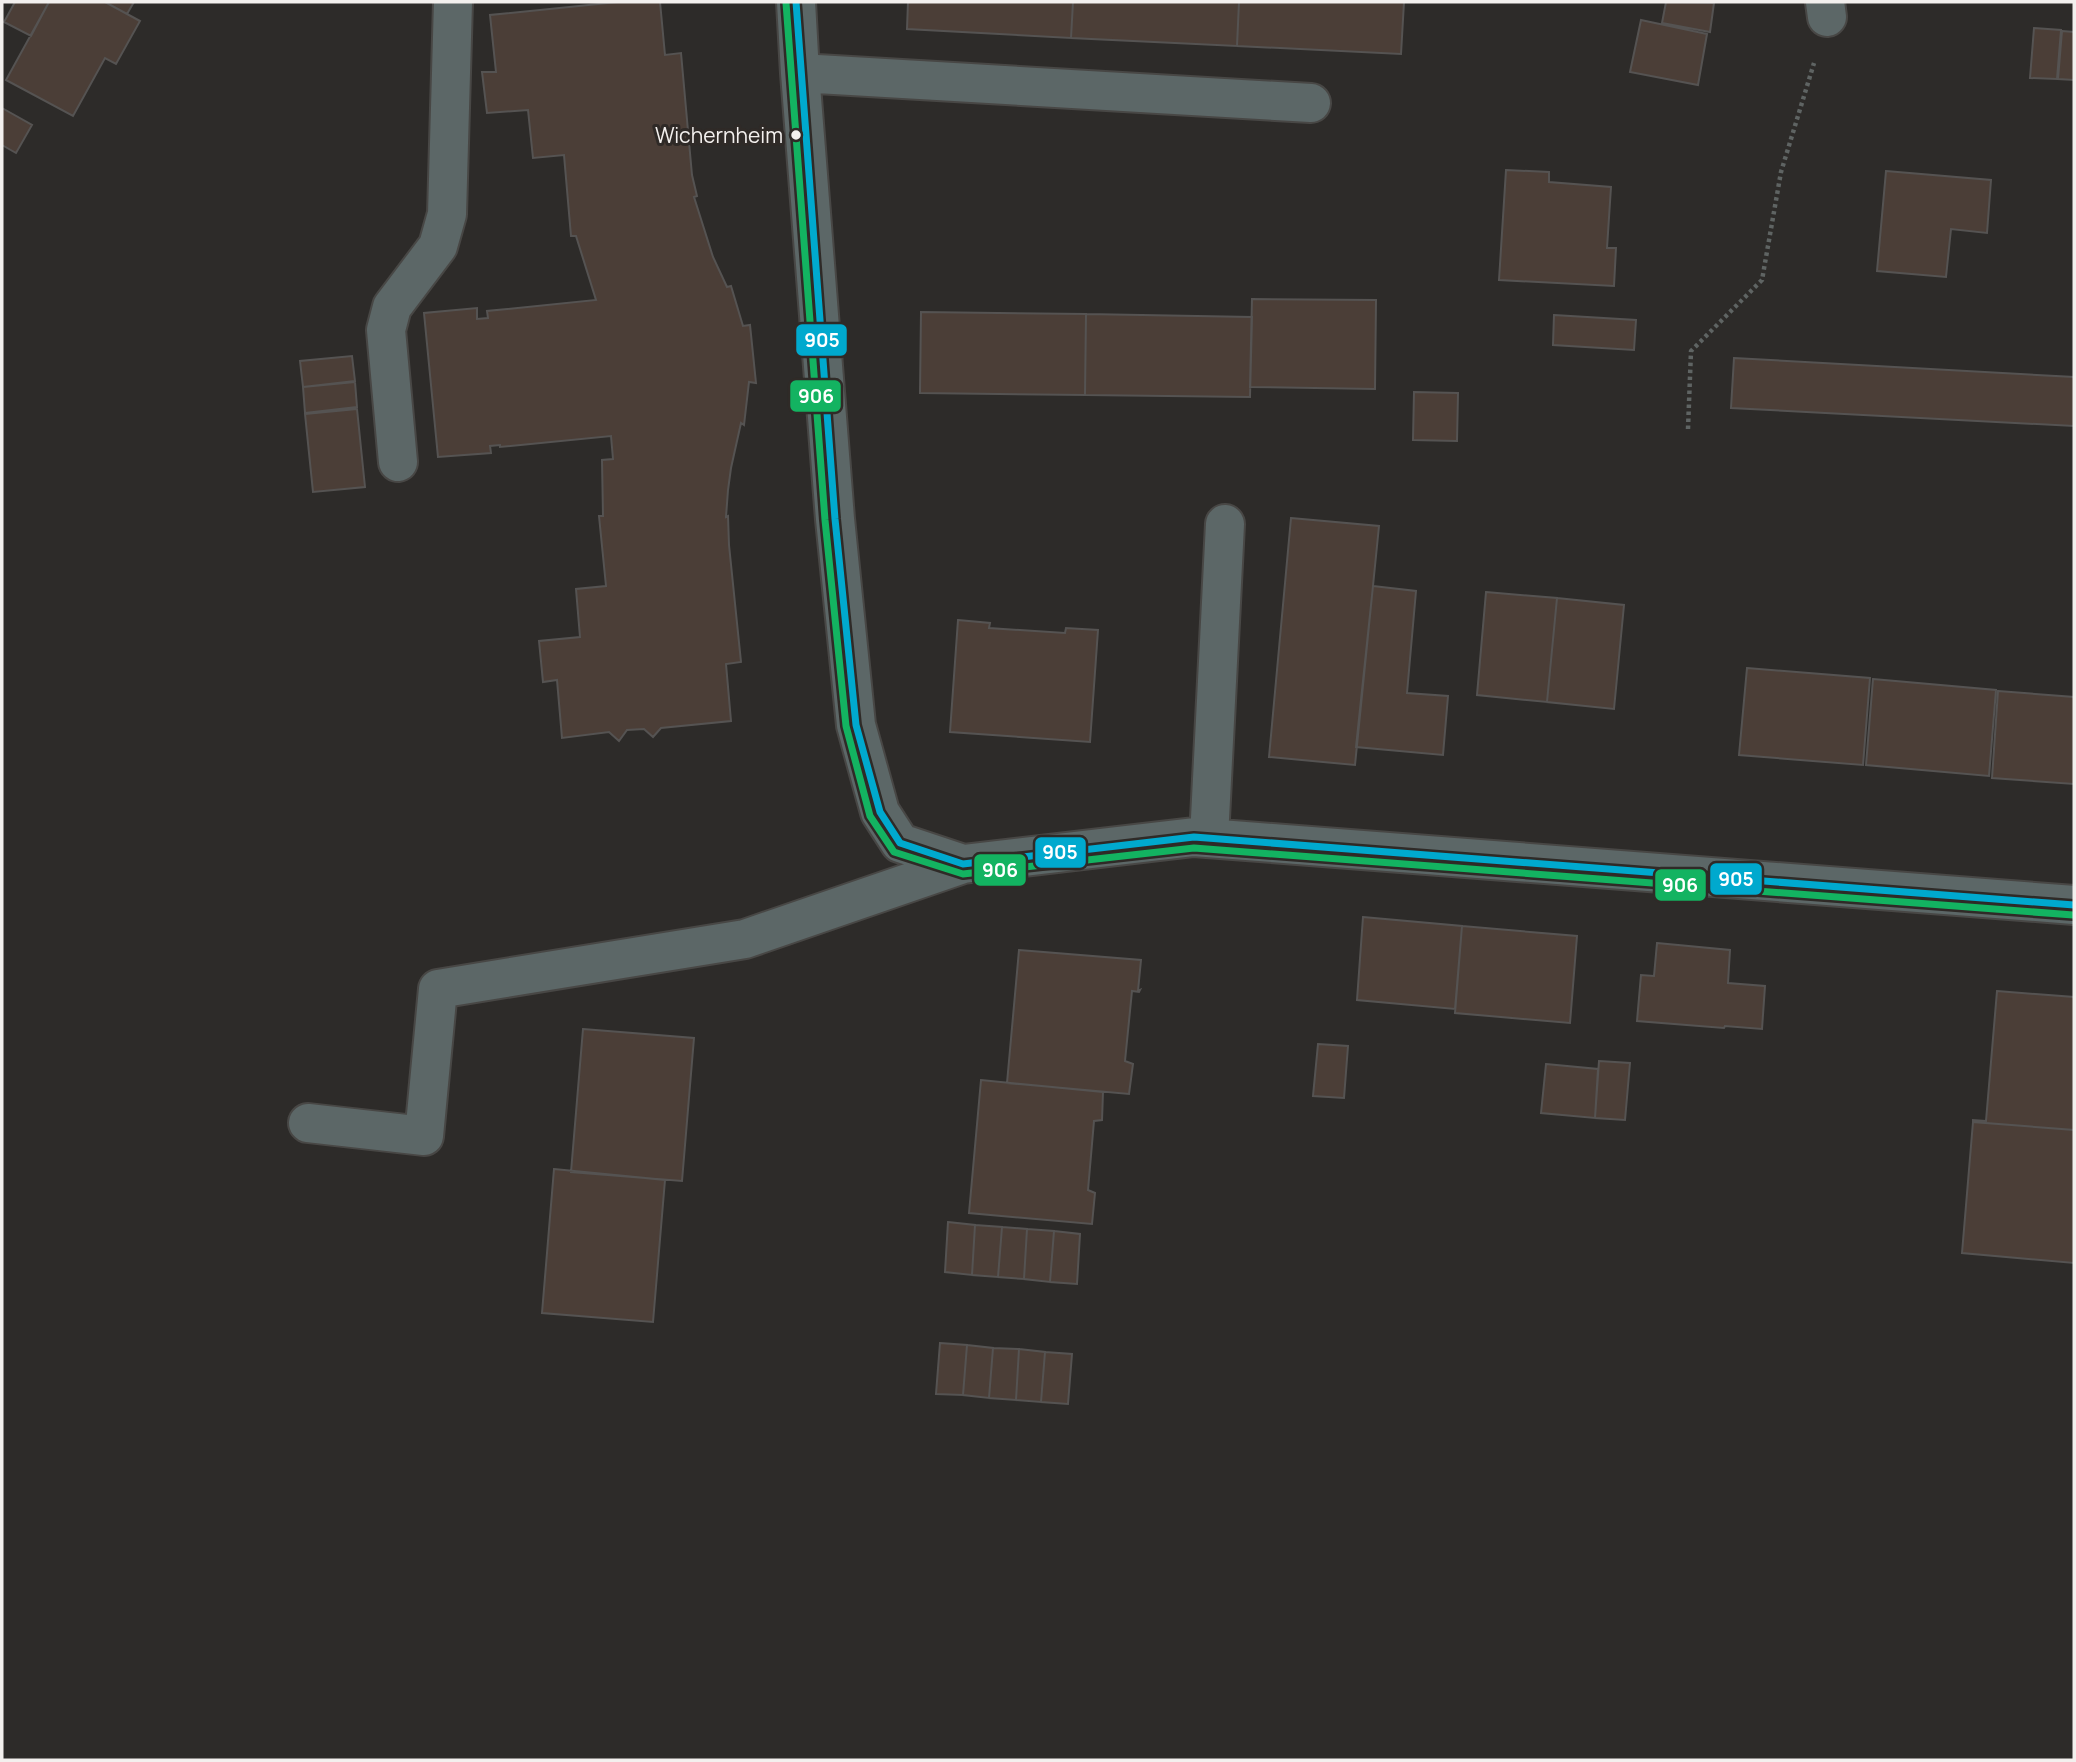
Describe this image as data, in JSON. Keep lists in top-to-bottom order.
{
  "places": ["Wichernheim"],
  "lines": ["transit line 905", "transit line 906"]
}
